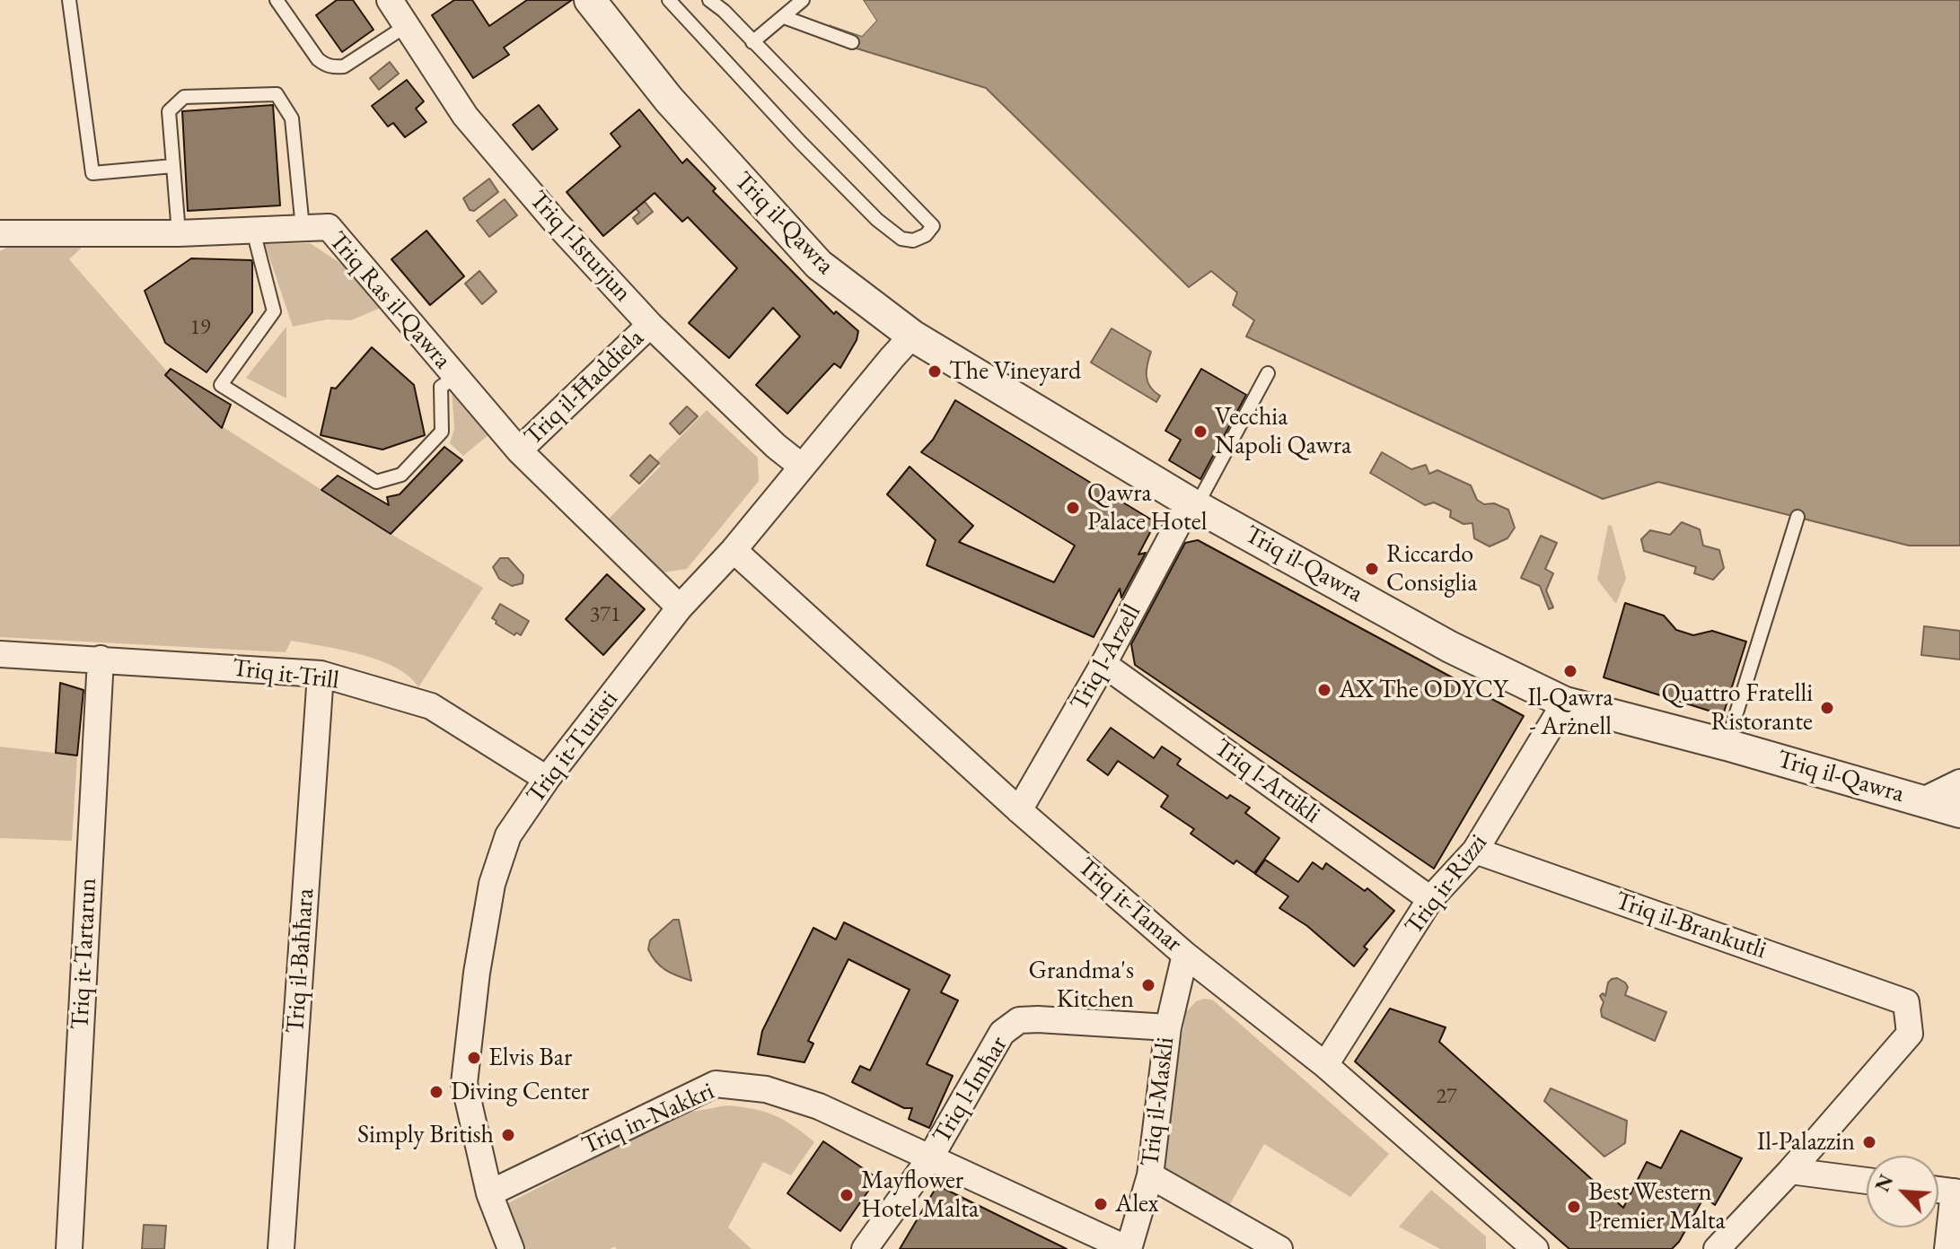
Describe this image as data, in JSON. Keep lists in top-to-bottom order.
{
  "streets": {
    "street": [
      "Triq il-Qawra",
      "Triq l-Isturjun",
      "Triq Ras il-Qawra",
      "Triq il-Ħaddiela",
      "Triq l-Arzell",
      "Triq it-Trill",
      "Triq it-Turisti",
      "Triq l-Artikli",
      "Triq ir-Rizzi",
      "Triq it-Tamar",
      "Triq il-Brankutli",
      "Triq it-Tartarun",
      "Triq il-Baħħara",
      "Triq l-Imħar",
      "Triq il-Maskli",
      "Triq in-Nakkri"
    ]
  },
  "crossings": [
    ["Triq il-Qawra", "Triq l-Arzell"],
    ["Triq il-Qawra", "Triq it-Turisti"],
    ["Triq il-Qawra", "Triq ir-Rizzi"],
    ["Triq l-Isturjun", "Triq il-Ħaddiela"],
    ["Triq l-Isturjun", "Triq it-Turisti"],
    ["Triq Ras il-Qawra", "Triq il-Ħaddiela"],
    ["Triq Ras il-Qawra", "Triq it-Turisti"],
    ["Triq l-Arzell", "Triq l-Artikli"],
    ["Triq l-Arzell", "Triq it-Tamar"],
    ["Triq it-Trill", "Triq it-Turisti"],
    ["Triq it-Trill", "Triq it-Tartarun"],
    ["Triq it-Trill", "Triq il-Baħħara"],
    ["Triq it-Turisti", "Triq it-Tamar"],
    ["Triq it-Turisti", "Triq in-Nakkri"],
    ["Triq l-Artikli", "Triq ir-Rizzi"],
    ["Triq ir-Rizzi", "Triq it-Tamar"],
    ["Triq ir-Rizzi", "Triq il-Brankutli"],
    ["Triq it-Tamar", "Triq il-Maskli"],
    ["Triq l-Imħar", "Triq il-Maskli"],
    ["Triq l-Imħar", "Triq in-Nakkri"],
    ["Triq il-Maskli", "Triq in-Nakkri"]
  ],
  "places": [
    "The Vineyard",
    "Vecchia Napoli Qawra",
    "Qawra Palace Hotel",
    "Riccardo Consiglia",
    "Il-Qawra - Arżnell",
    "AX The ODYCY",
    "Quattro Fratelli Ristorante",
    "Grandma's Kitchen",
    "Elvis Bar",
    "Diving Center",
    "Simply British",
    "Il-Palazzin",
    "Mayflower Hotel Malta",
    "Alex",
    "Best Western Premier Malta"
  ],
  "house_numbers": ["19", "371", "27"],
  "north": "top left"
}
